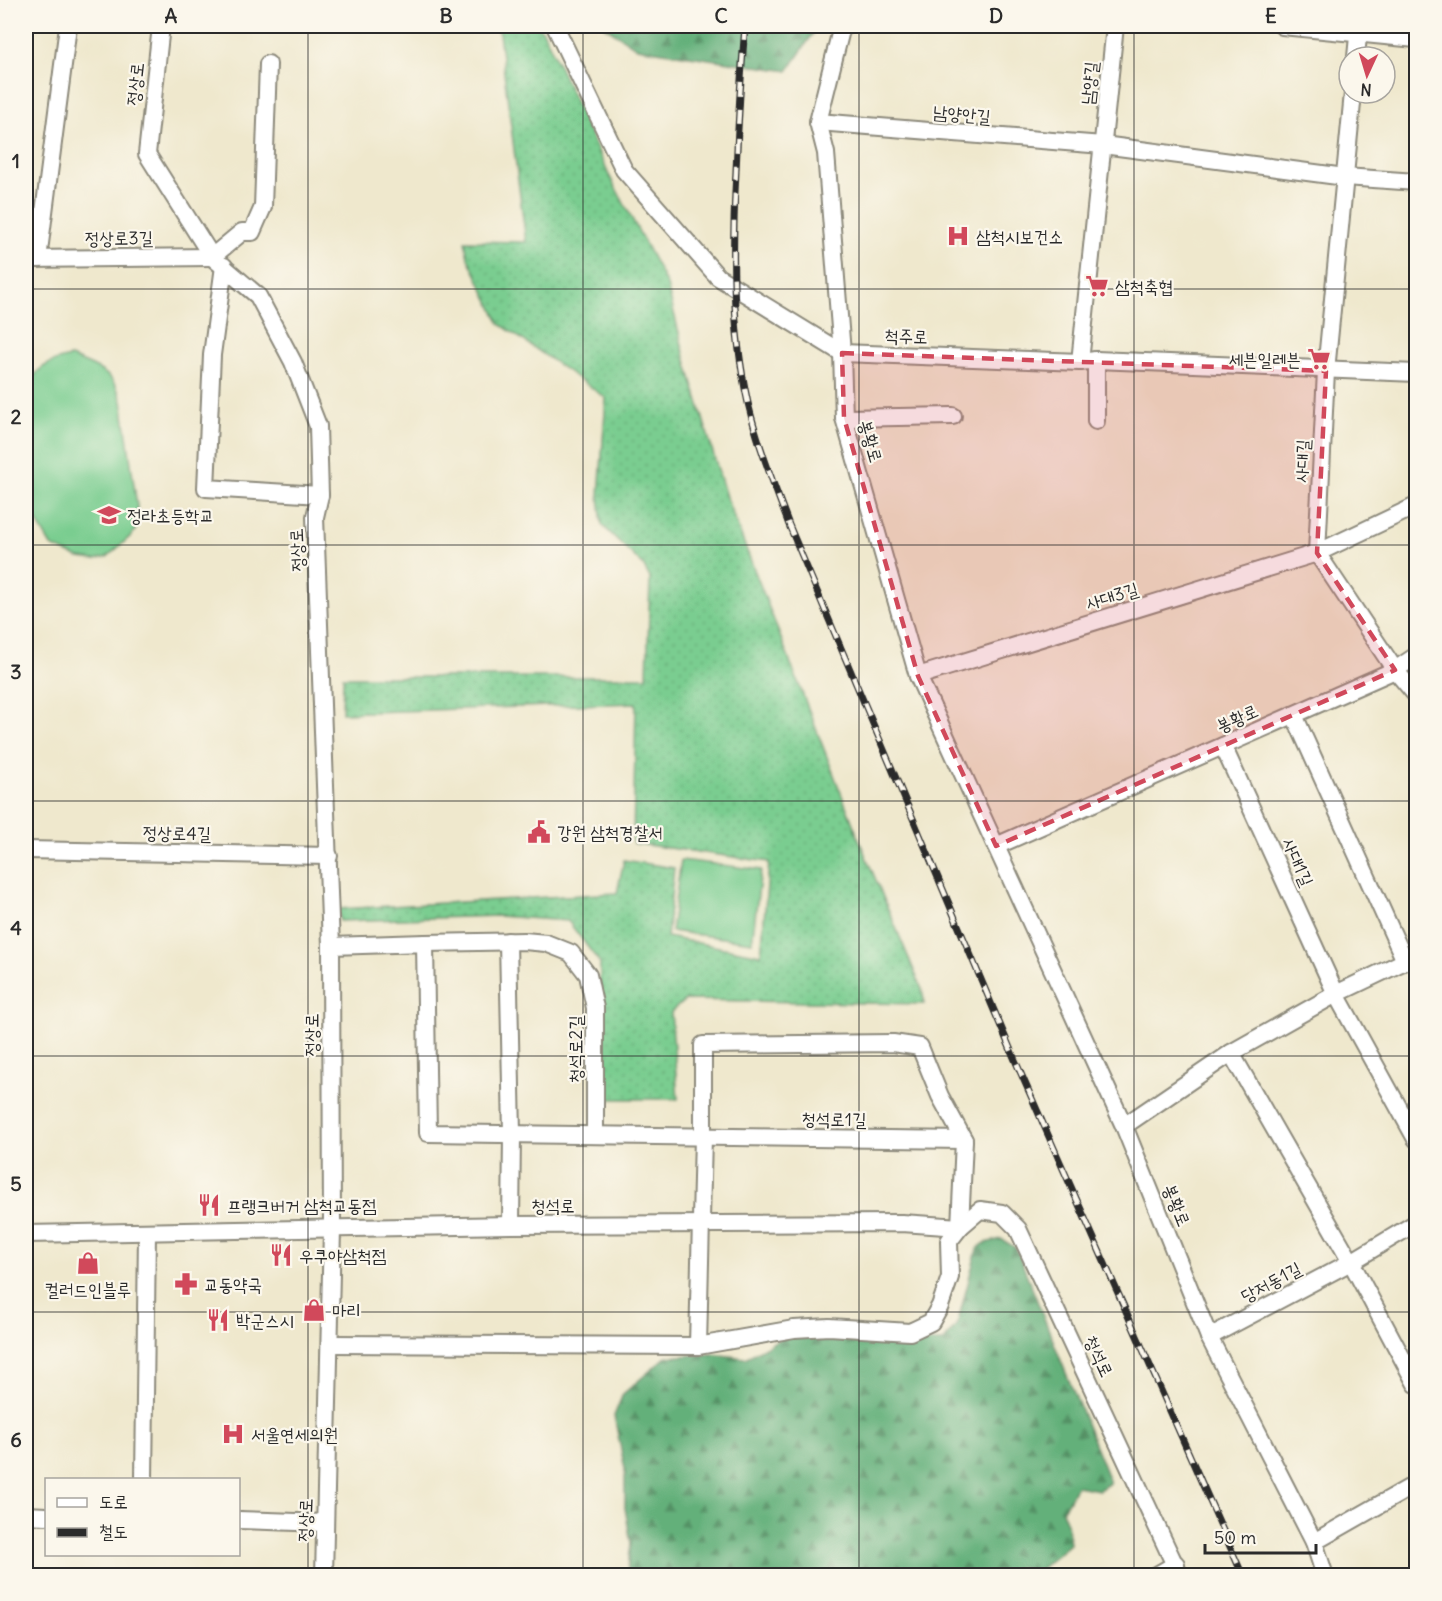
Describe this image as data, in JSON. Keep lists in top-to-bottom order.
{
  "streets": {
    "street": [
      "남양길",
      "정상로",
      "남양안길",
      "정상로3길",
      "척주로",
      "봉황로",
      "사대길",
      "사대3길",
      "정상로4길",
      "사대1길",
      "청석로2길",
      "청석로1길",
      "청석로",
      "당저동1길"
    ]
  },
  "crossings": [
    ["남양길", "남양안길"],
    ["정상로", "정상로3길"],
    ["정상로", "정상로4길"],
    ["정상로", "청석로2길"],
    ["정상로", "청석로"],
    ["남양안길", "봉황로"],
    ["척주로", "봉황로"],
    ["척주로", "사대길"],
    ["봉황로", "사대3길"],
    ["봉황로", "사대1길"],
    ["봉황로", "당저동1길"],
    ["사대길", "사대3길"],
    ["청석로2길", "청석로1길"]
  ],
  "places": {
    "hospital": ["삼척시보건소", "서울연세의원"],
    "supermarket": ["삼척축협", "세븐일레븐"],
    "school or university": ["정라초등학교"],
    "public building": ["강원 삼척경찰서"],
    "restaurant": ["프랭크버거 삼척교동점", "우쿠야삼척점", "박군스시"],
    "shop": ["컬러드인블루", "마리"],
    "pharmacy": ["교동약국"]
  },
  "legend": ["도로", "철도"],
  "scale_bar": "50 m",
  "north": "bottom",
  "grid": {
    "columns": [
      "A",
      "B",
      "C",
      "D",
      "E"
    ],
    "rows": [
      "1",
      "2",
      "3",
      "4",
      "5",
      "6"
    ]
  }
}
